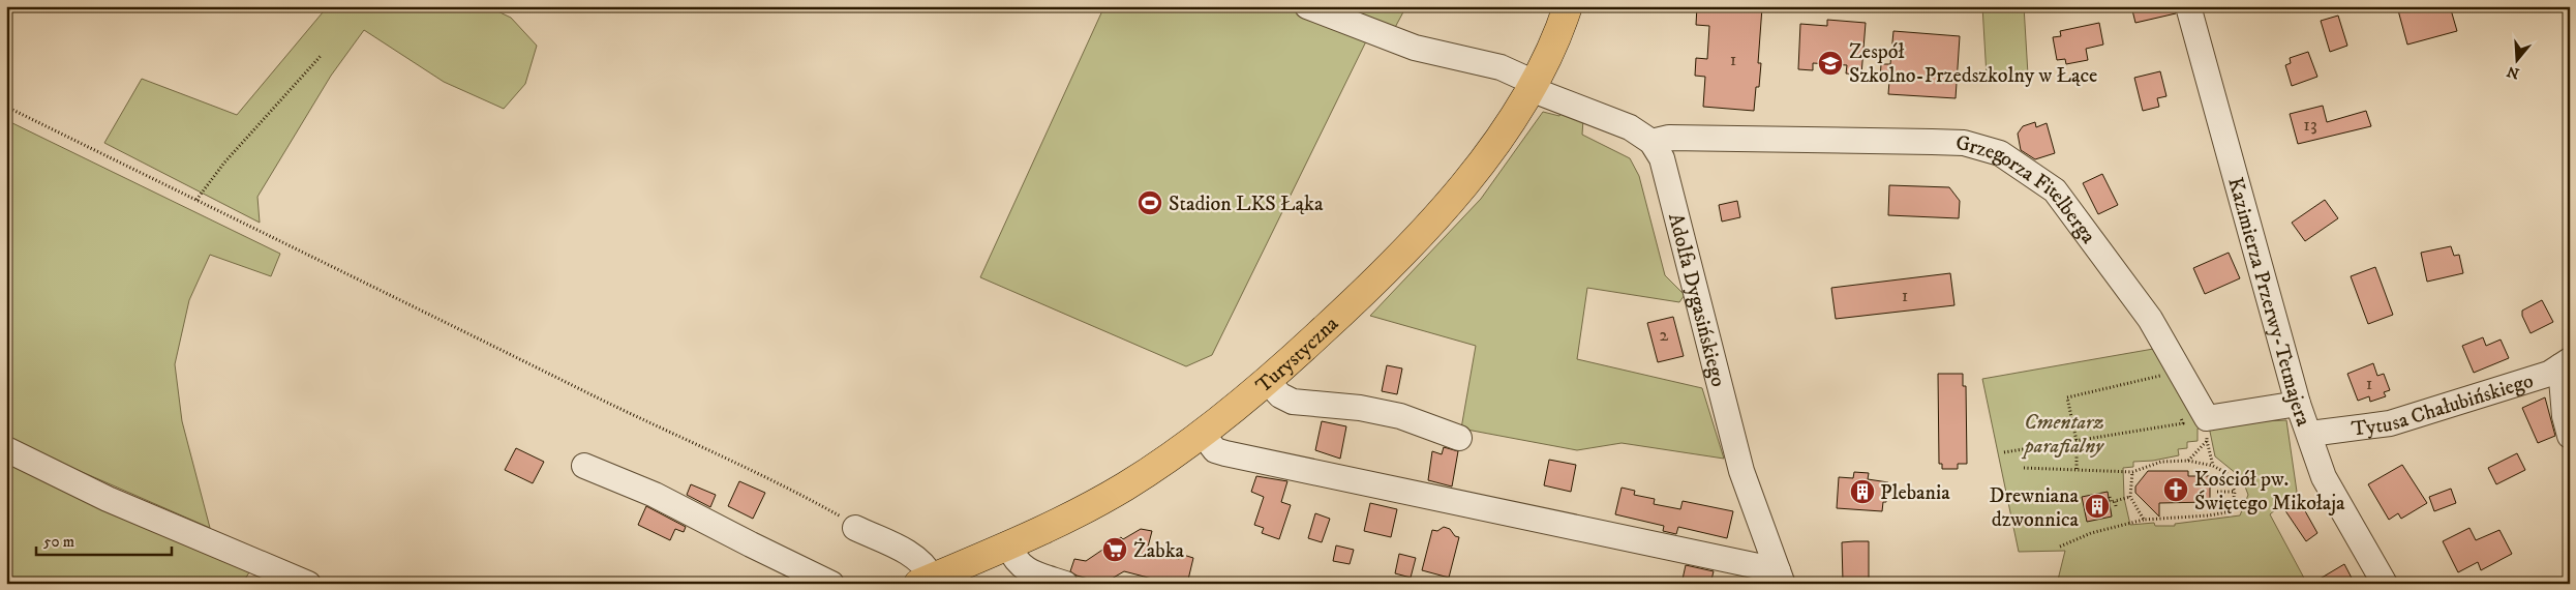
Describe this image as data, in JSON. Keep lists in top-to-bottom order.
{
  "streets": {
    "main road": ["Turystyczna"],
    "street": [
      "Grzegorza Fitelberga",
      "Adolfa Dygasińskiego",
      "Kazimierza Przerwy-Tetmajera",
      "Tytusa Chałubińskiego"
    ]
  },
  "crossings": [
    ["Grzegorza Fitelberga", "Adolfa Dygasińskiego"],
    ["Adolfa Dygasińskiego", "Turystyczna"],
    ["Kazimierza Przerwy-Tetmajera", "Tytusa Chałubińskiego"]
  ],
  "parks": ["Cmentarz parafialny"],
  "places": {
    "school or university": ["Zespół Szkolno-Przedszkolny w Łące"],
    "sports": ["Stadion LKS Łąka"],
    "church": ["Kościół pw. Świętego Mikołaja"],
    "building": ["Plebania", "Drewniana dzwonnica"],
    "supermarket": ["Żabka"]
  },
  "house_numbers": [
    "1",
    "13",
    "1",
    "2",
    "1"
  ],
  "scale_bar": "50 m",
  "north": "bottom"
}
